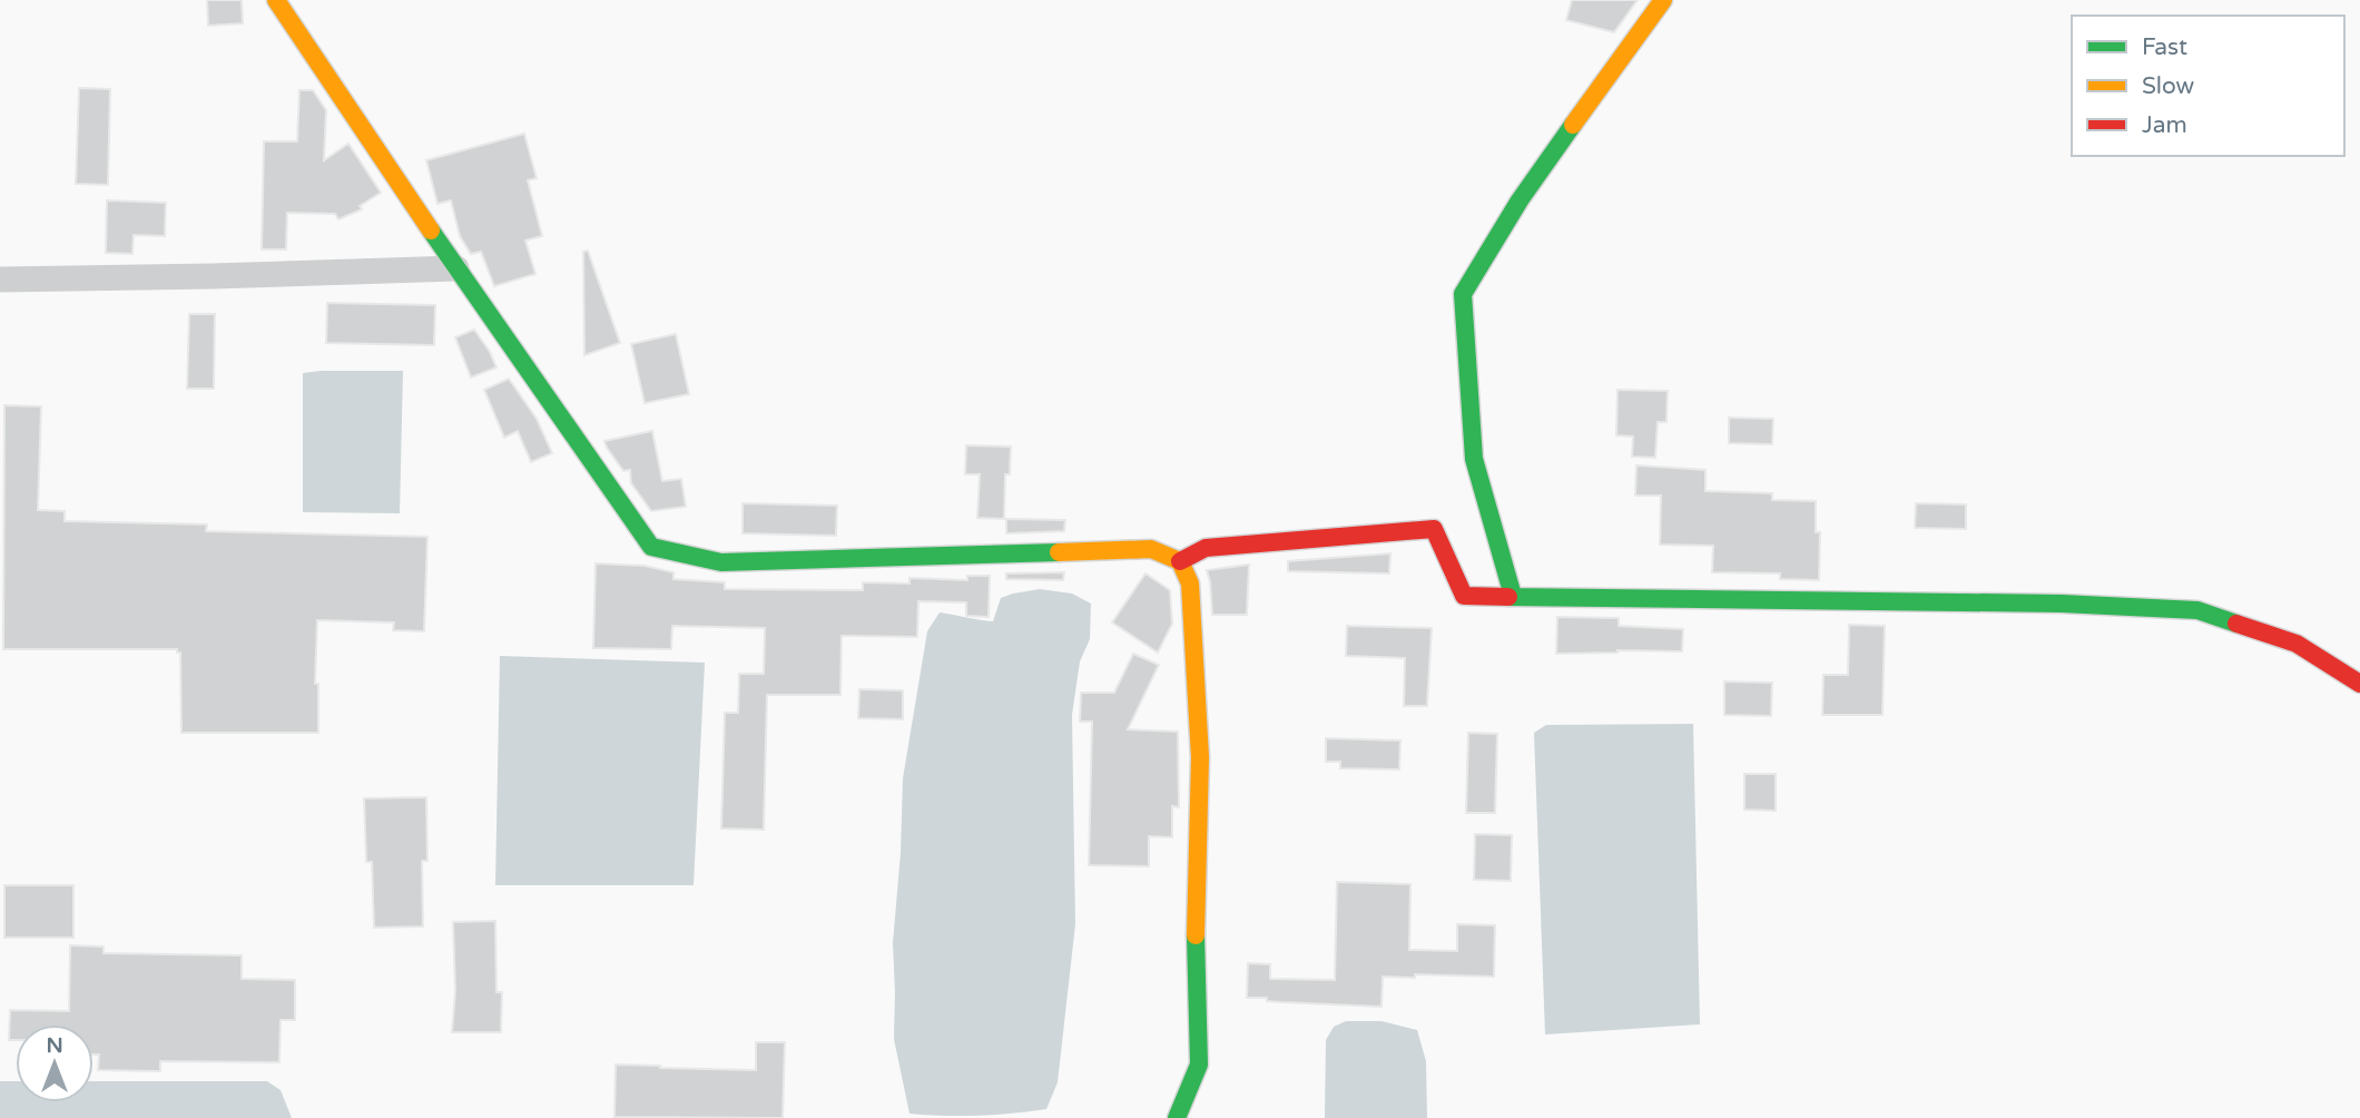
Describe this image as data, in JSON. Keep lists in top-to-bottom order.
{
  "legend": ["Fast", "Slow", "Jam"],
  "north": "top"
}
